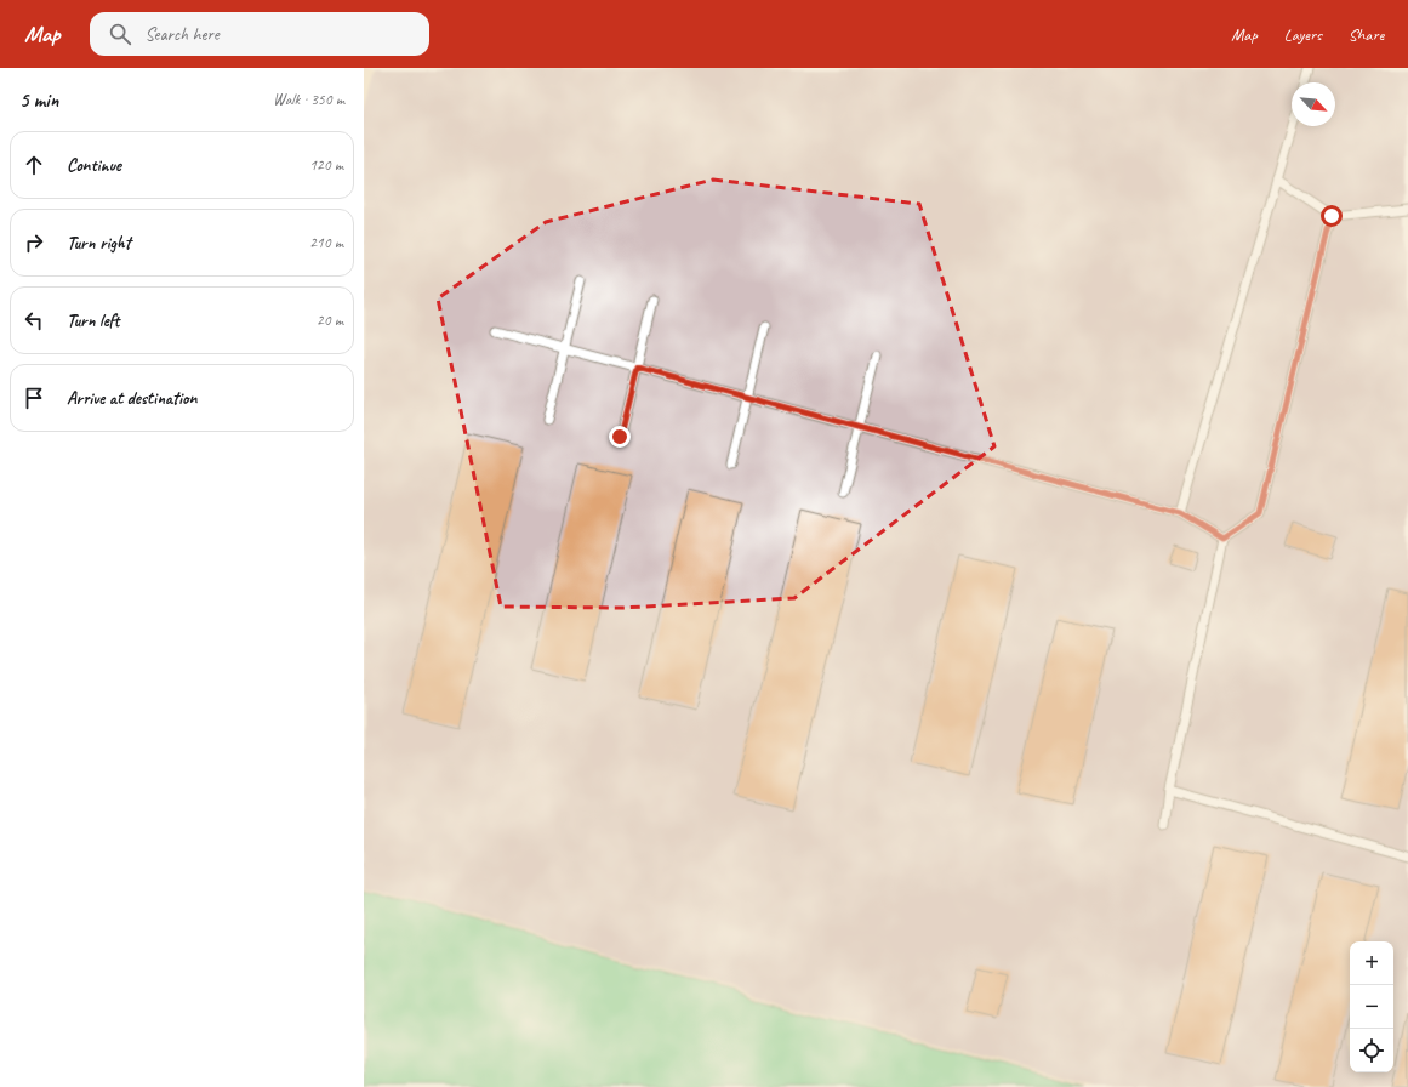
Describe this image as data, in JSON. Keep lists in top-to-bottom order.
{
  "north": "bottom right",
  "page": {
    "header": "Map",
    "search": "Search here",
    "nav": ["Map", "Layers", "Share"],
    "heading": ["5 min", "Walk · 350 m"],
    "list": [
      ["Continue", "120 m"],
      ["Turn right", "210 m"],
      ["Turn left", "20 m"],
      "Arrive at destination"
    ],
    "map_buttons": ["+", "−"]
  }
}
